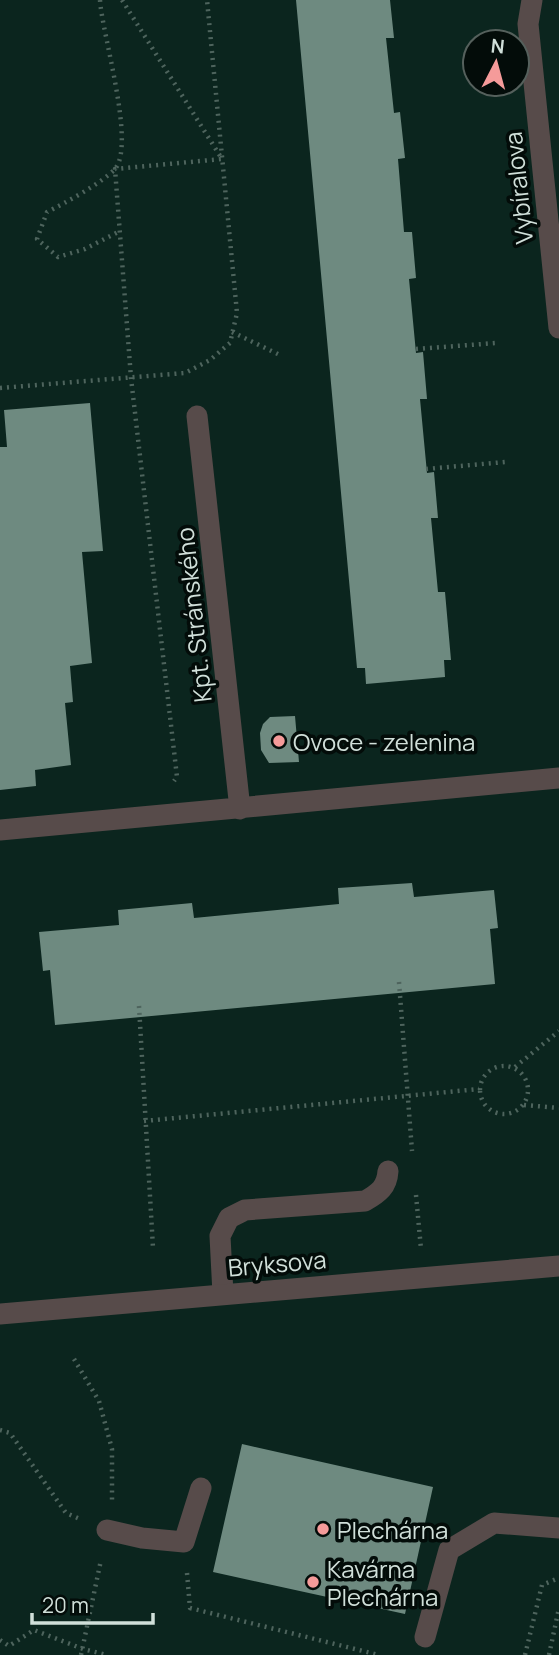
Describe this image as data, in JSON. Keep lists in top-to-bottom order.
{
  "streets": {
    "street": ["Vybíralova", "Kpt. Stránského", "Bryksova"]
  },
  "places": ["Ovoce - zelenina", "Plechárna", "Kavárna Plechárna"],
  "scale_bar": "20 m",
  "north": "top"
}
